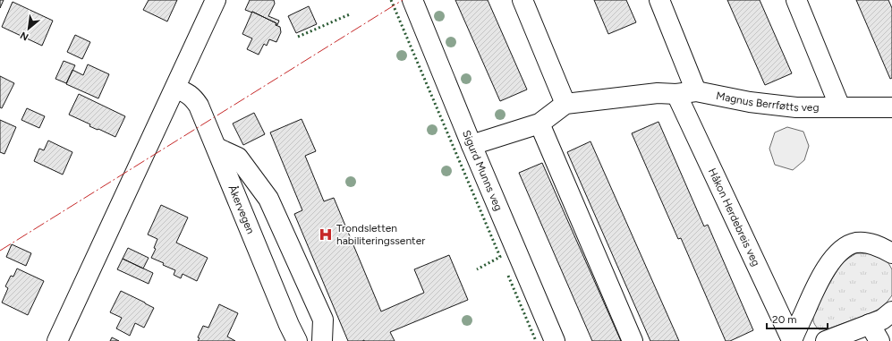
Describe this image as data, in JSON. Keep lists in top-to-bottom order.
{
  "streets": {
    "street": [
      "Magnus Berrføtts veg",
      "Sigurd Munns veg",
      "Åkervegen",
      "Håkon Herdebreis veg"
    ]
  },
  "crossings": [
    ["Magnus Berrføtts veg", "Håkon Herdebreis veg"]
  ],
  "places": {
    "hospital": ["Trondsletten habiliteringssenter"]
  },
  "scale_bar": "20 m",
  "north": "bottom left"
}
